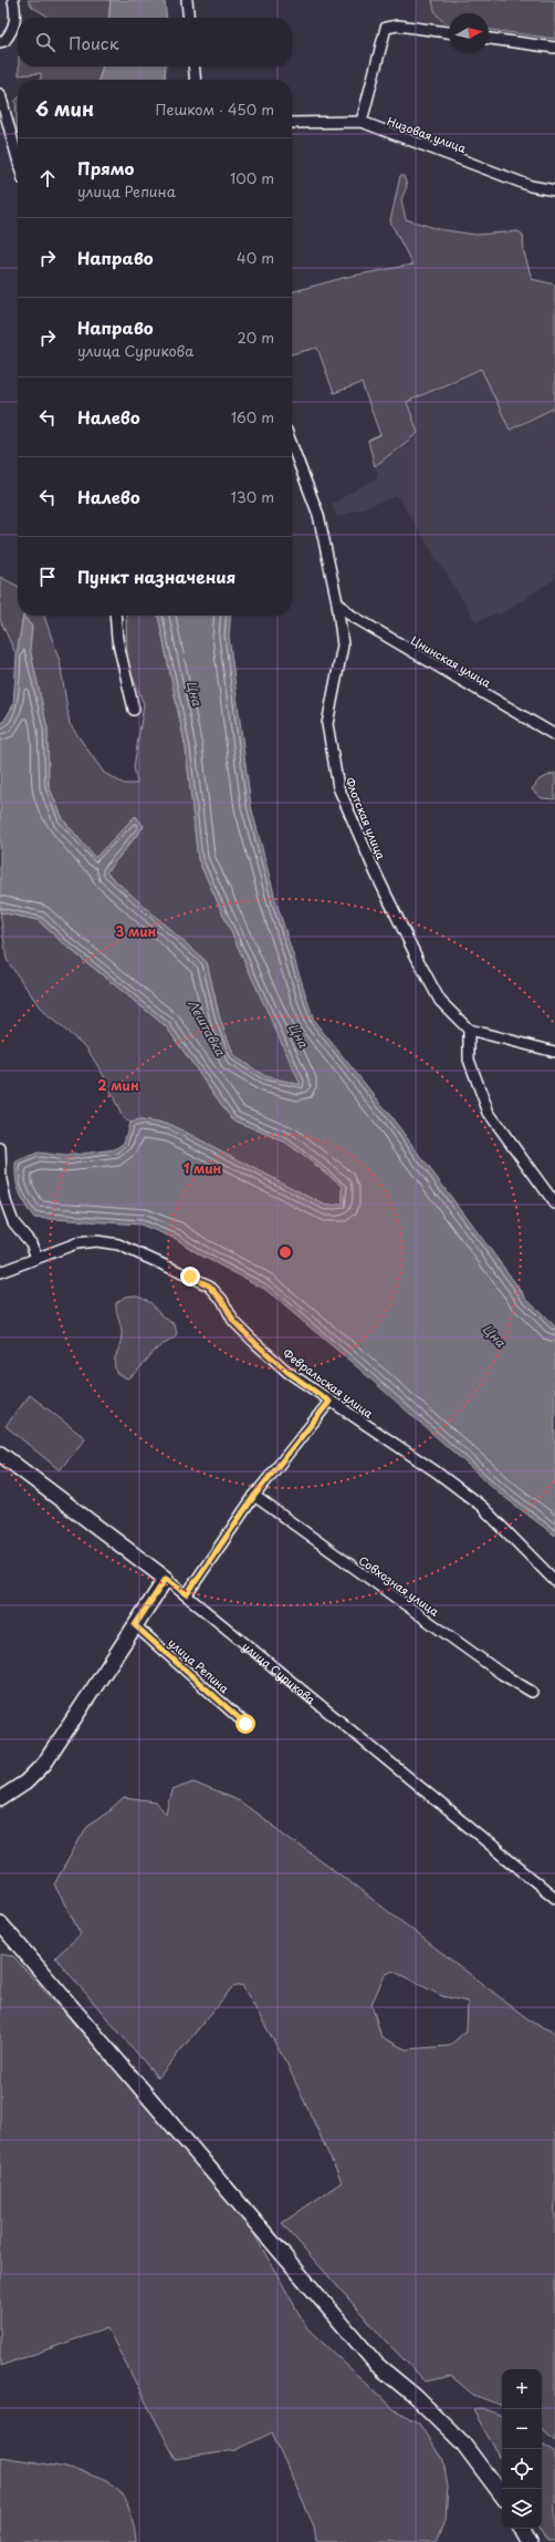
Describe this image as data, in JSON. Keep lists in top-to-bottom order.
{
  "streets": {
    "street": [
      "Низовая улица",
      "Цнинская улица",
      "Флотская улица",
      "Февральская улица",
      "Совхозная улица",
      "улица Репина",
      "улица Сурикова"
    ]
  },
  "crossings": [
    ["Цнинская улица", "Флотская улица"]
  ],
  "water": ["Цна", "Лештавка"],
  "north": "right",
  "page": {
    "search": "Поиск",
    "heading": ["6 мин", "Пешком · 450 m"],
    "list": [
      ["Прямо", "улица Репина", "100 m"],
      ["Направо", "40 m"],
      ["Направо", "улица Сурикова", "20 m"],
      ["Налево", "160 m"],
      ["Налево", "130 m"],
      "Пункт назначения"
    ],
    "map_buttons": ["+", "−"]
  },
  "rings": ["3 мин", "2 мин", "1 мин"]
}
